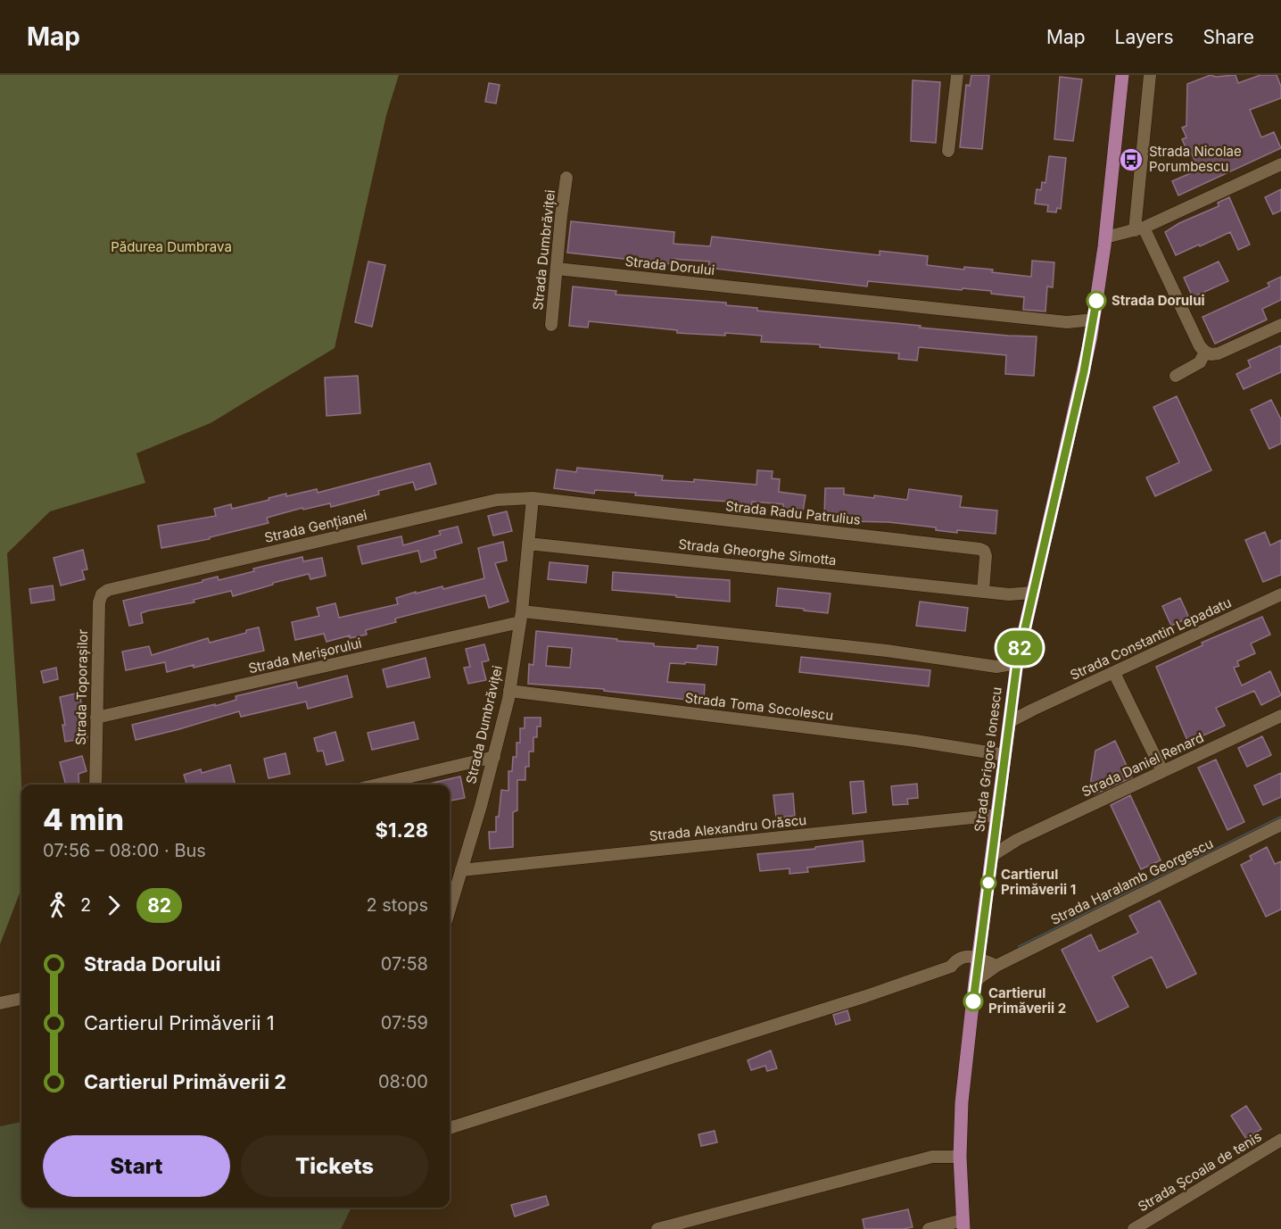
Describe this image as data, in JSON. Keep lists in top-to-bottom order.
{
  "streets": {
    "main road": ["Strada Grigore Ionescu"],
    "street": [
      "Strada Dumbrăviței",
      "Strada Dorului",
      "Strada Radu Patrulius",
      "Strada Gențianei",
      "Strada Gheorghe Simotta",
      "Strada Constantin Lepadatu",
      "Strada Merișorului",
      "Strada Toporașilor",
      "Strada Toma Socolescu",
      "Strada Daniel Renard",
      "Strada Alexandru Orăscu",
      "Strada Haralamb Georgescu",
      "Strada Școala de tenis"
    ]
  },
  "crossings": [
    ["Strada Dumbrăviței", "Strada Dorului"],
    ["Strada Dumbrăviței", "Strada Radu Patrulius"],
    ["Strada Dumbrăviței", "Strada Gențianei"],
    ["Strada Dumbrăviței", "Strada Gheorghe Simotta"],
    ["Strada Dumbrăviței", "Strada Merișorului"],
    ["Strada Dumbrăviței", "Strada Toma Socolescu"],
    ["Strada Dumbrăviței", "Strada Alexandru Orăscu"],
    ["Strada Dorului", "Strada Grigore Ionescu"],
    ["Strada Radu Patrulius", "Strada Gențianei"],
    ["Strada Radu Patrulius", "Strada Gheorghe Simotta"],
    ["Strada Gențianei", "Strada Toporașilor"],
    ["Strada Constantin Lepadatu", "Strada Grigore Ionescu"],
    ["Strada Merișorului", "Strada Toporașilor"],
    ["Strada Toma Socolescu", "Strada Grigore Ionescu"],
    ["Strada Grigore Ionescu", "Strada Daniel Renard"],
    ["Strada Grigore Ionescu", "Strada Alexandru Orăscu"],
    ["Strada Grigore Ionescu", "Strada Haralamb Georgescu"]
  ],
  "parks": ["Pădurea Dumbrava"],
  "places": {
    "bus stop": ["Strada Nicolae Porumbescu"],
    "other": ["Strada Dorului", "Cartierul Primăverii 1", "Cartierul Primăverii 2"]
  },
  "lines": ["bus line 82"],
  "page": {
    "header": "Map",
    "nav": ["Map", "Layers", "Share"],
    "on_map": "82",
    "heading": ["4 min", "07:56 – 08:00 · Bus", "$1.28"],
    "legs": ["2", "82", "2 stops"],
    "list": [
      {
        "name": "Strada Dorului",
        "value": "07:58"
      },
      {
        "name": "Cartierul Primăverii 1",
        "value": "07:59"
      },
      {
        "name": "Cartierul Primăverii 2",
        "value": "08:00"
      }
    ],
    "buttons": ["Start", "Tickets"]
  }
}
